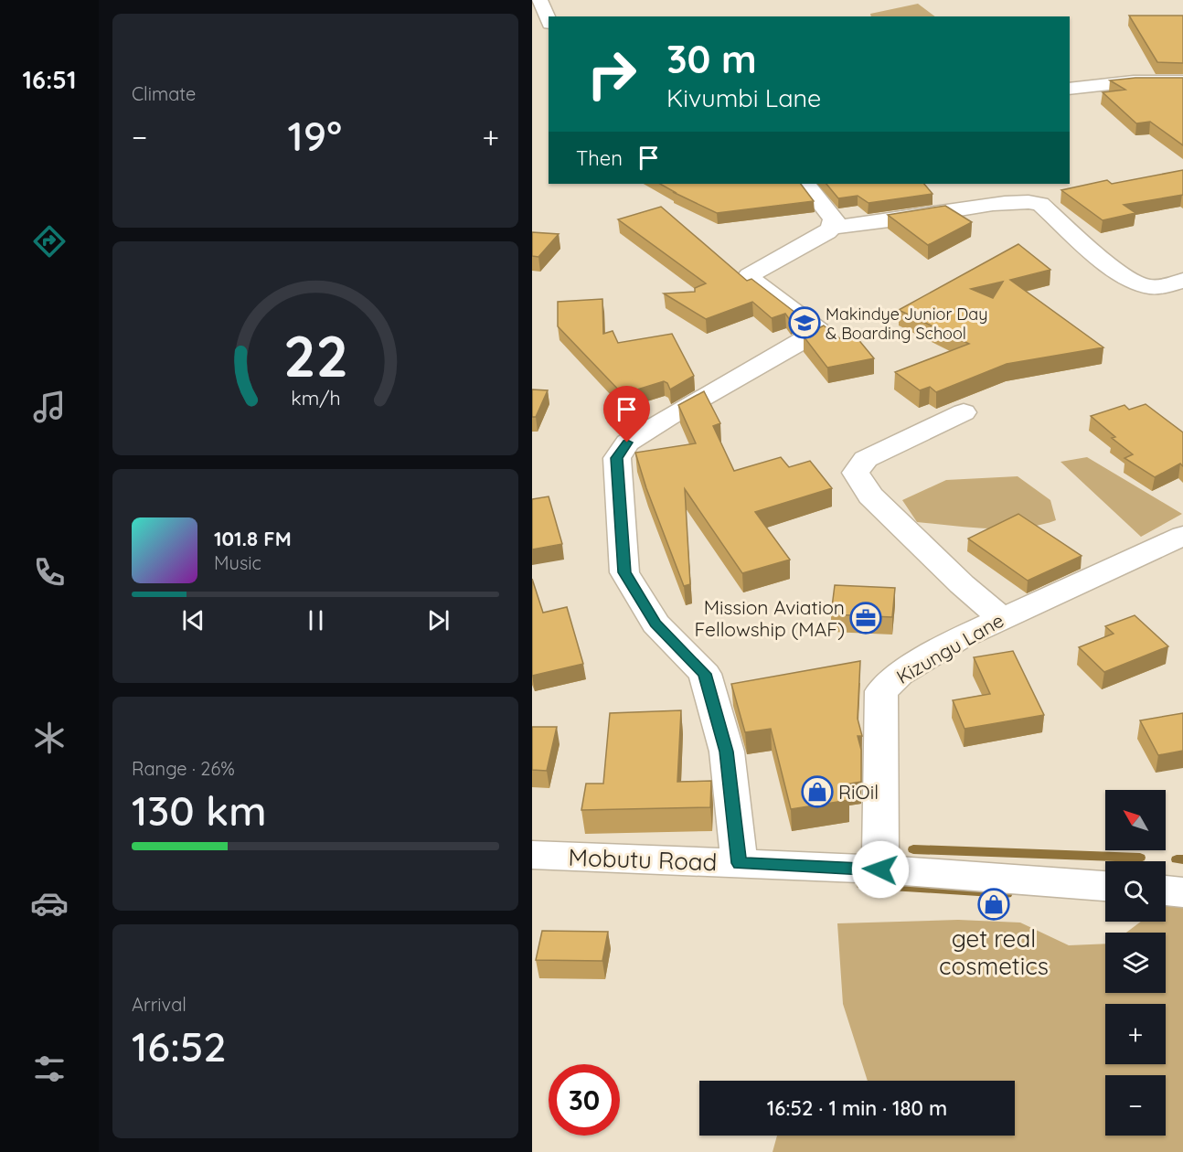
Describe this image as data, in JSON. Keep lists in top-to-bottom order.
{
  "streets": {
    "street": ["Kizungu Lane", "Mobutu Road"]
  },
  "crossings": [
    ["Kizungu Lane", "Mobutu Road"]
  ],
  "places": {
    "school or university": ["Makindye Junior Day & Boarding School"],
    "office": ["Mission Aviation Fellowship (MAF)"],
    "shop": ["RiOil", "get real cosmetics"]
  },
  "north": "top left",
  "page": {
    "tabs": "16:51",
    "tile": [
      "Climate",
      ["Range · 26%", "130 km"],
      ["Arrival", "16:52"]
    ],
    "turn": ["30 m", "Kivumbi Lane"],
    "heat": ["−", "19°", "+"],
    "then": "Then",
    "song": ["101.8 FM", "Music"],
    "map_buttons": ["+", "−"],
    "limit": "30",
    "trip": "16:52 · 1 min · 180 m",
    "gauge": ["22", "km/h"]
  }
}
